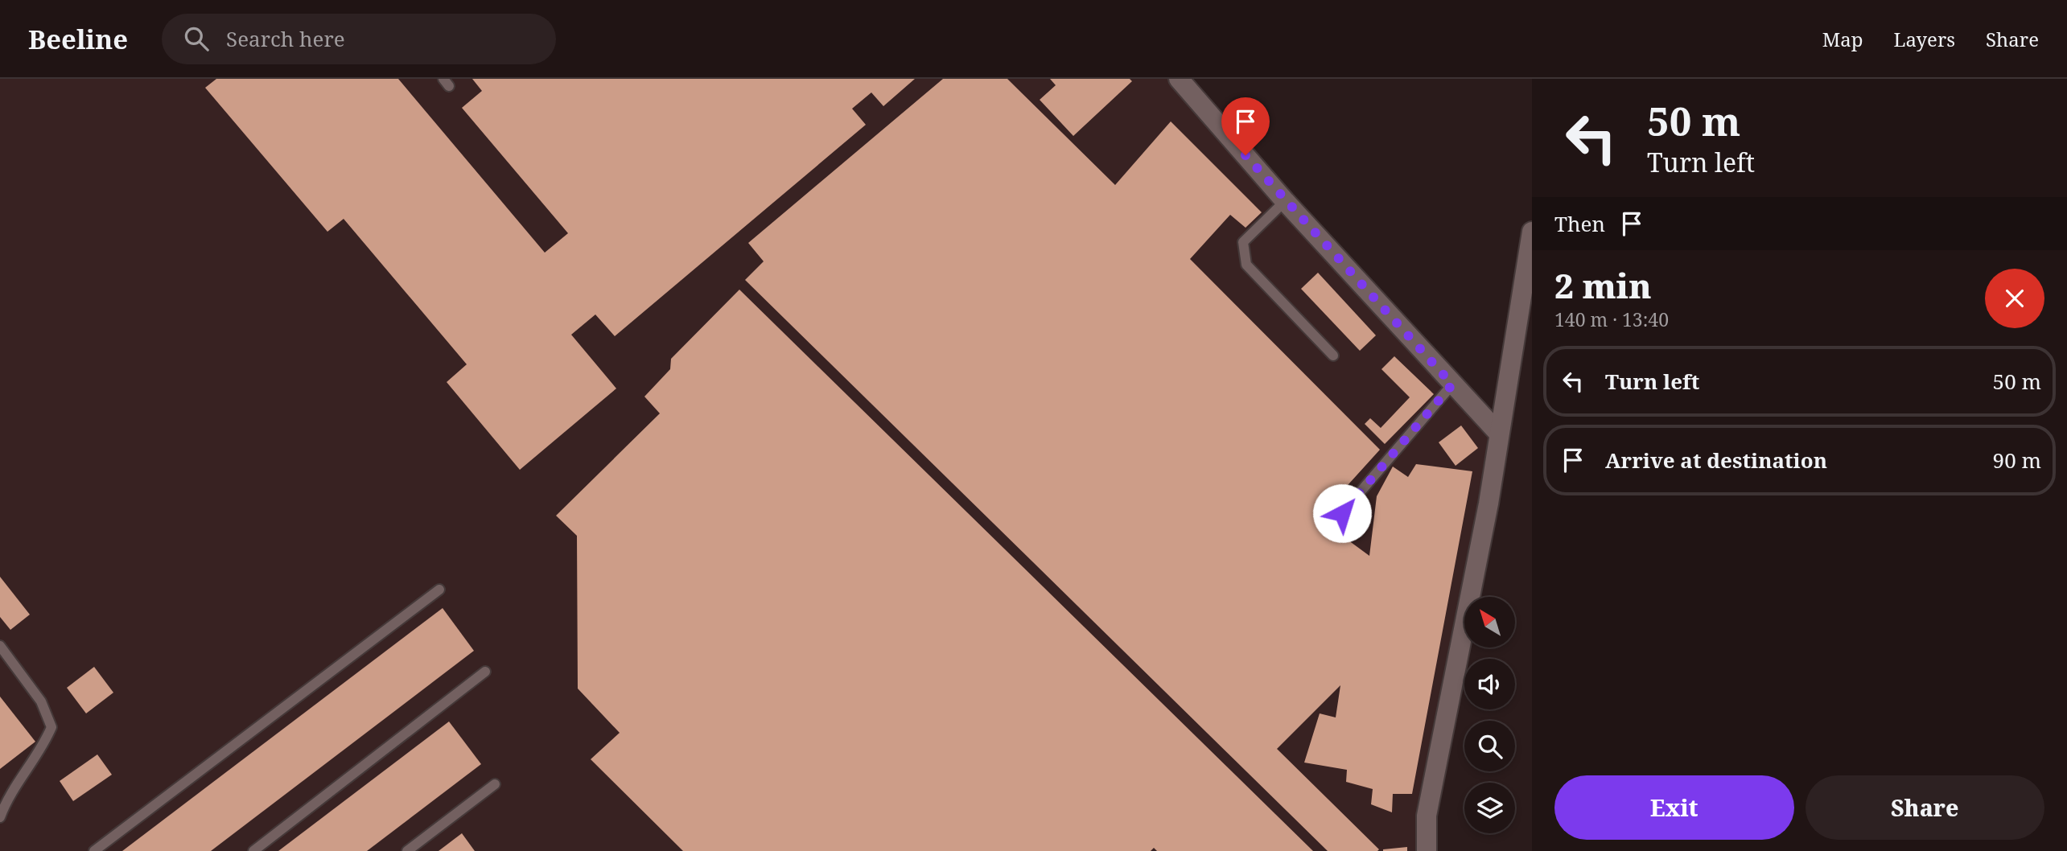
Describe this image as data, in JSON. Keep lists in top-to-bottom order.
{
  "north": "top left",
  "page": {
    "header": "Beeline",
    "search": "Search here",
    "nav": ["Map", "Layers", "Share"],
    "turn": ["50 m", "Turn left"],
    "then": "Then",
    "heading": ["2 min", "140 m · 13:40"],
    "list": [
      {
        "name": "Turn left",
        "value": "50 m"
      },
      {
        "name": "Arrive at destination",
        "value": "90 m"
      }
    ],
    "buttons": ["Exit", "Share"]
  }
}
